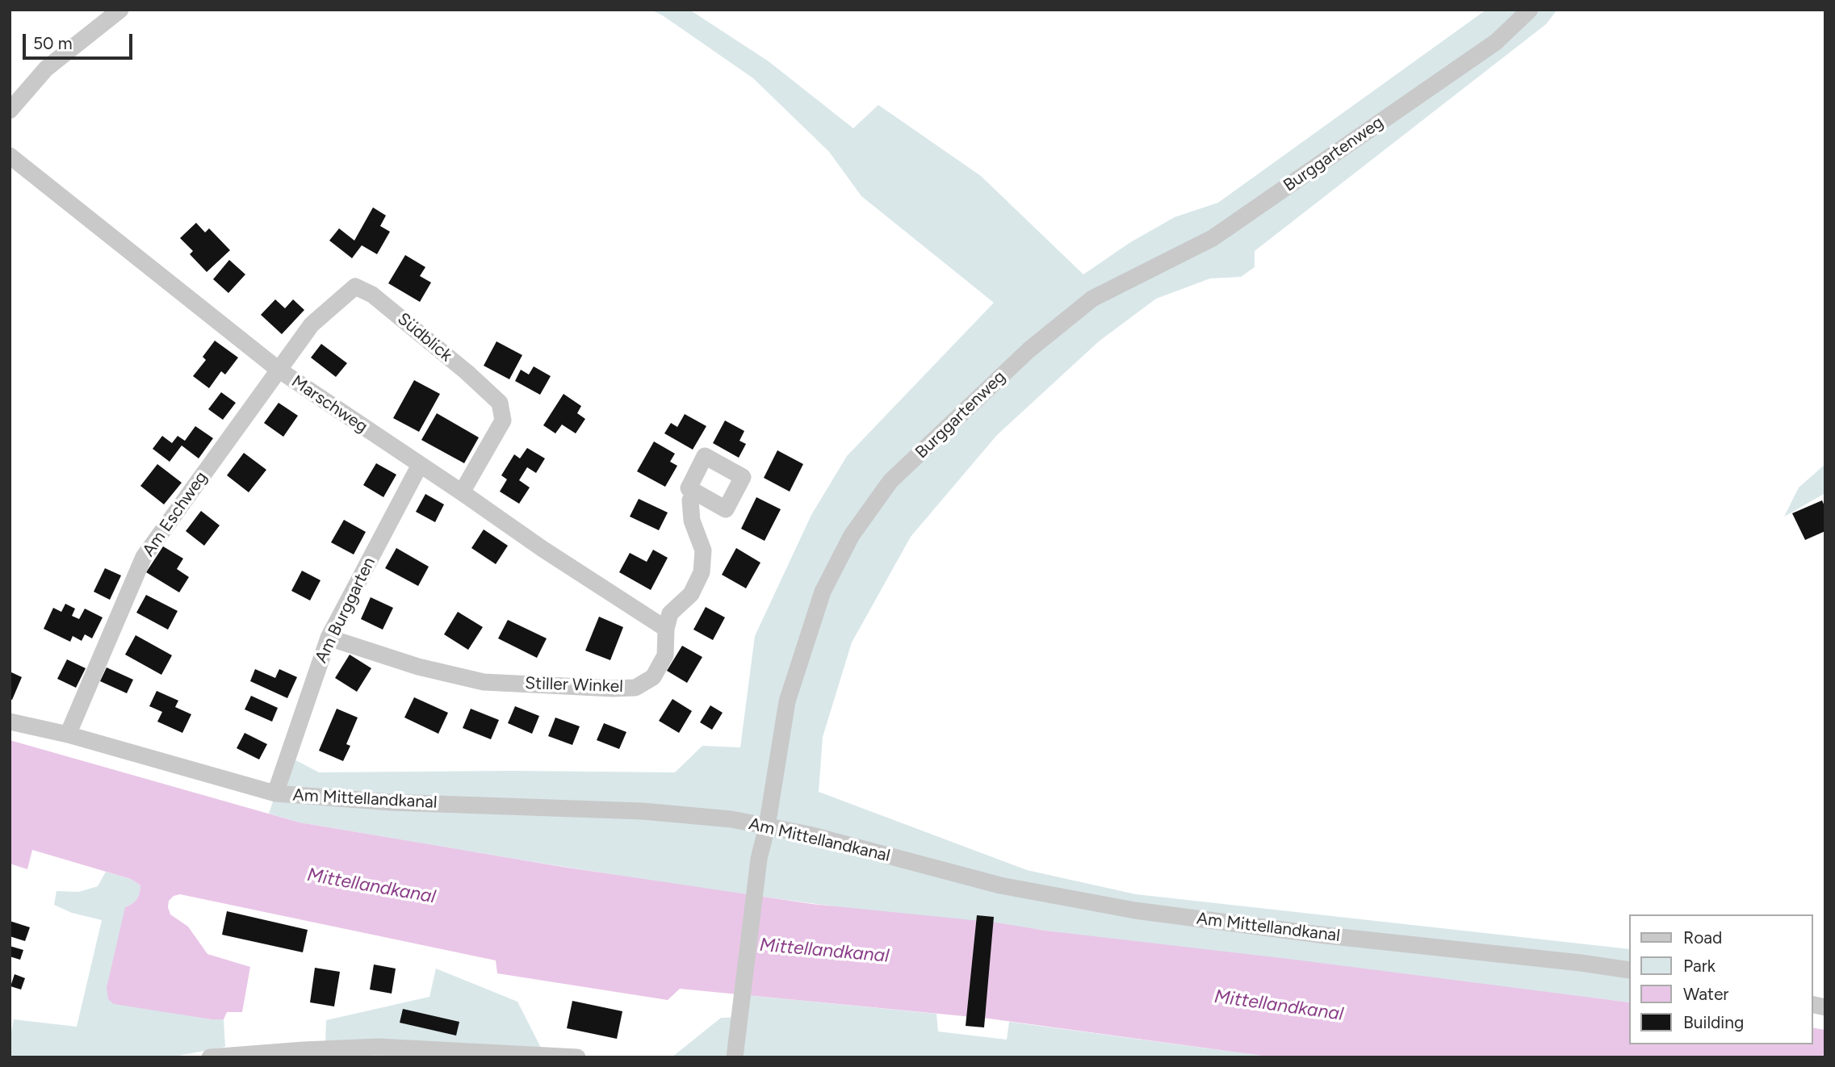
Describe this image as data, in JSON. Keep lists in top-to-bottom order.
{
  "streets": {
    "street": [
      "Burggartenweg",
      "Südblick",
      "Marschweg",
      "Am Eschweg",
      "Am Burggarten",
      "Stiller Winkel",
      "Am Mittellandkanal"
    ]
  },
  "crossings": [
    ["Burggartenweg", "Am Mittellandkanal"],
    ["Südblick", "Marschweg"],
    ["Südblick", "Am Eschweg"],
    ["Marschweg", "Am Eschweg"],
    ["Marschweg", "Am Burggarten"],
    ["Marschweg", "Stiller Winkel"],
    ["Am Eschweg", "Am Mittellandkanal"],
    ["Am Burggarten", "Stiller Winkel"],
    ["Am Burggarten", "Am Mittellandkanal"]
  ],
  "water": ["Mittellandkanal"],
  "legend": [
    "Road",
    "Park",
    "Water",
    "Building"
  ],
  "scale_bar": "50 m"
}
